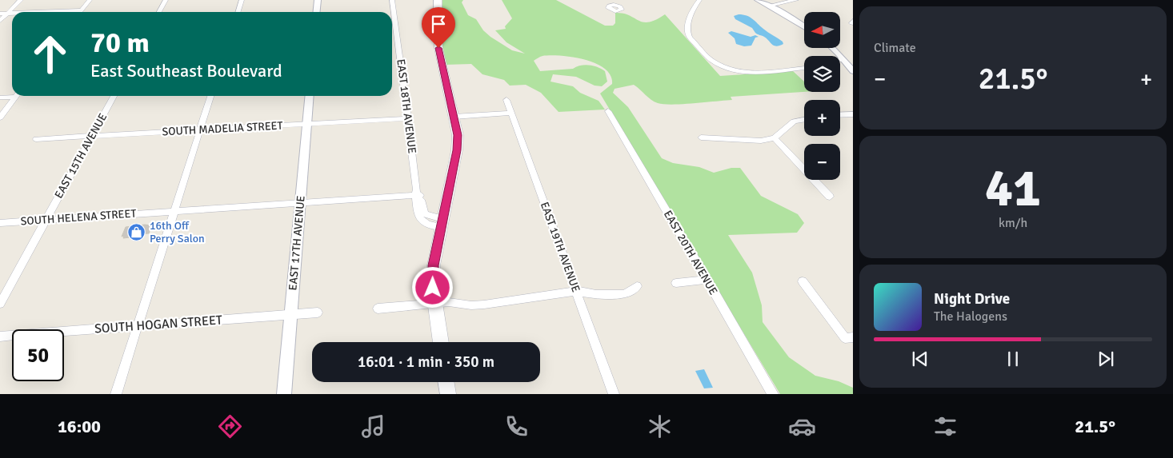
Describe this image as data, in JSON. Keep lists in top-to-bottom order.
{
  "streets": {
    "street": [
      "EAST 18TH AVENUE",
      "SOUTH MADELIA STREET",
      "EAST 15TH AVENUE",
      "SOUTH HELENA STREET",
      "EAST 17TH AVENUE",
      "EAST 19TH AVENUE",
      "EAST 20TH AVENUE",
      "SOUTH HOGAN STREET"
    ]
  },
  "crossings": [
    ["EAST 18TH AVENUE", "SOUTH MADELIA STREET"],
    ["EAST 18TH AVENUE", "SOUTH HELENA STREET"],
    ["SOUTH MADELIA STREET", "EAST 15TH AVENUE"],
    ["SOUTH MADELIA STREET", "EAST 17TH AVENUE"],
    ["EAST 15TH AVENUE", "SOUTH HELENA STREET"],
    ["SOUTH HELENA STREET", "EAST 17TH AVENUE"],
    ["EAST 17TH AVENUE", "SOUTH HOGAN STREET"]
  ],
  "places": {
    "shop": ["16th Off Perry Salon"]
  },
  "north": "left",
  "page": {
    "tile": [
      "Climate",
      ["41", "km/h"]
    ],
    "map_buttons": ["+", "−"],
    "turn": ["70 m", "East Southeast Boulevard"],
    "heat": ["−", "21.5°", "+"],
    "song": ["Night Drive", "The Halogens"],
    "limit": "50",
    "trip": "16:01 · 1 min · 350 m",
    "tabs": ["16:00", "21.5°"]
  }
}
